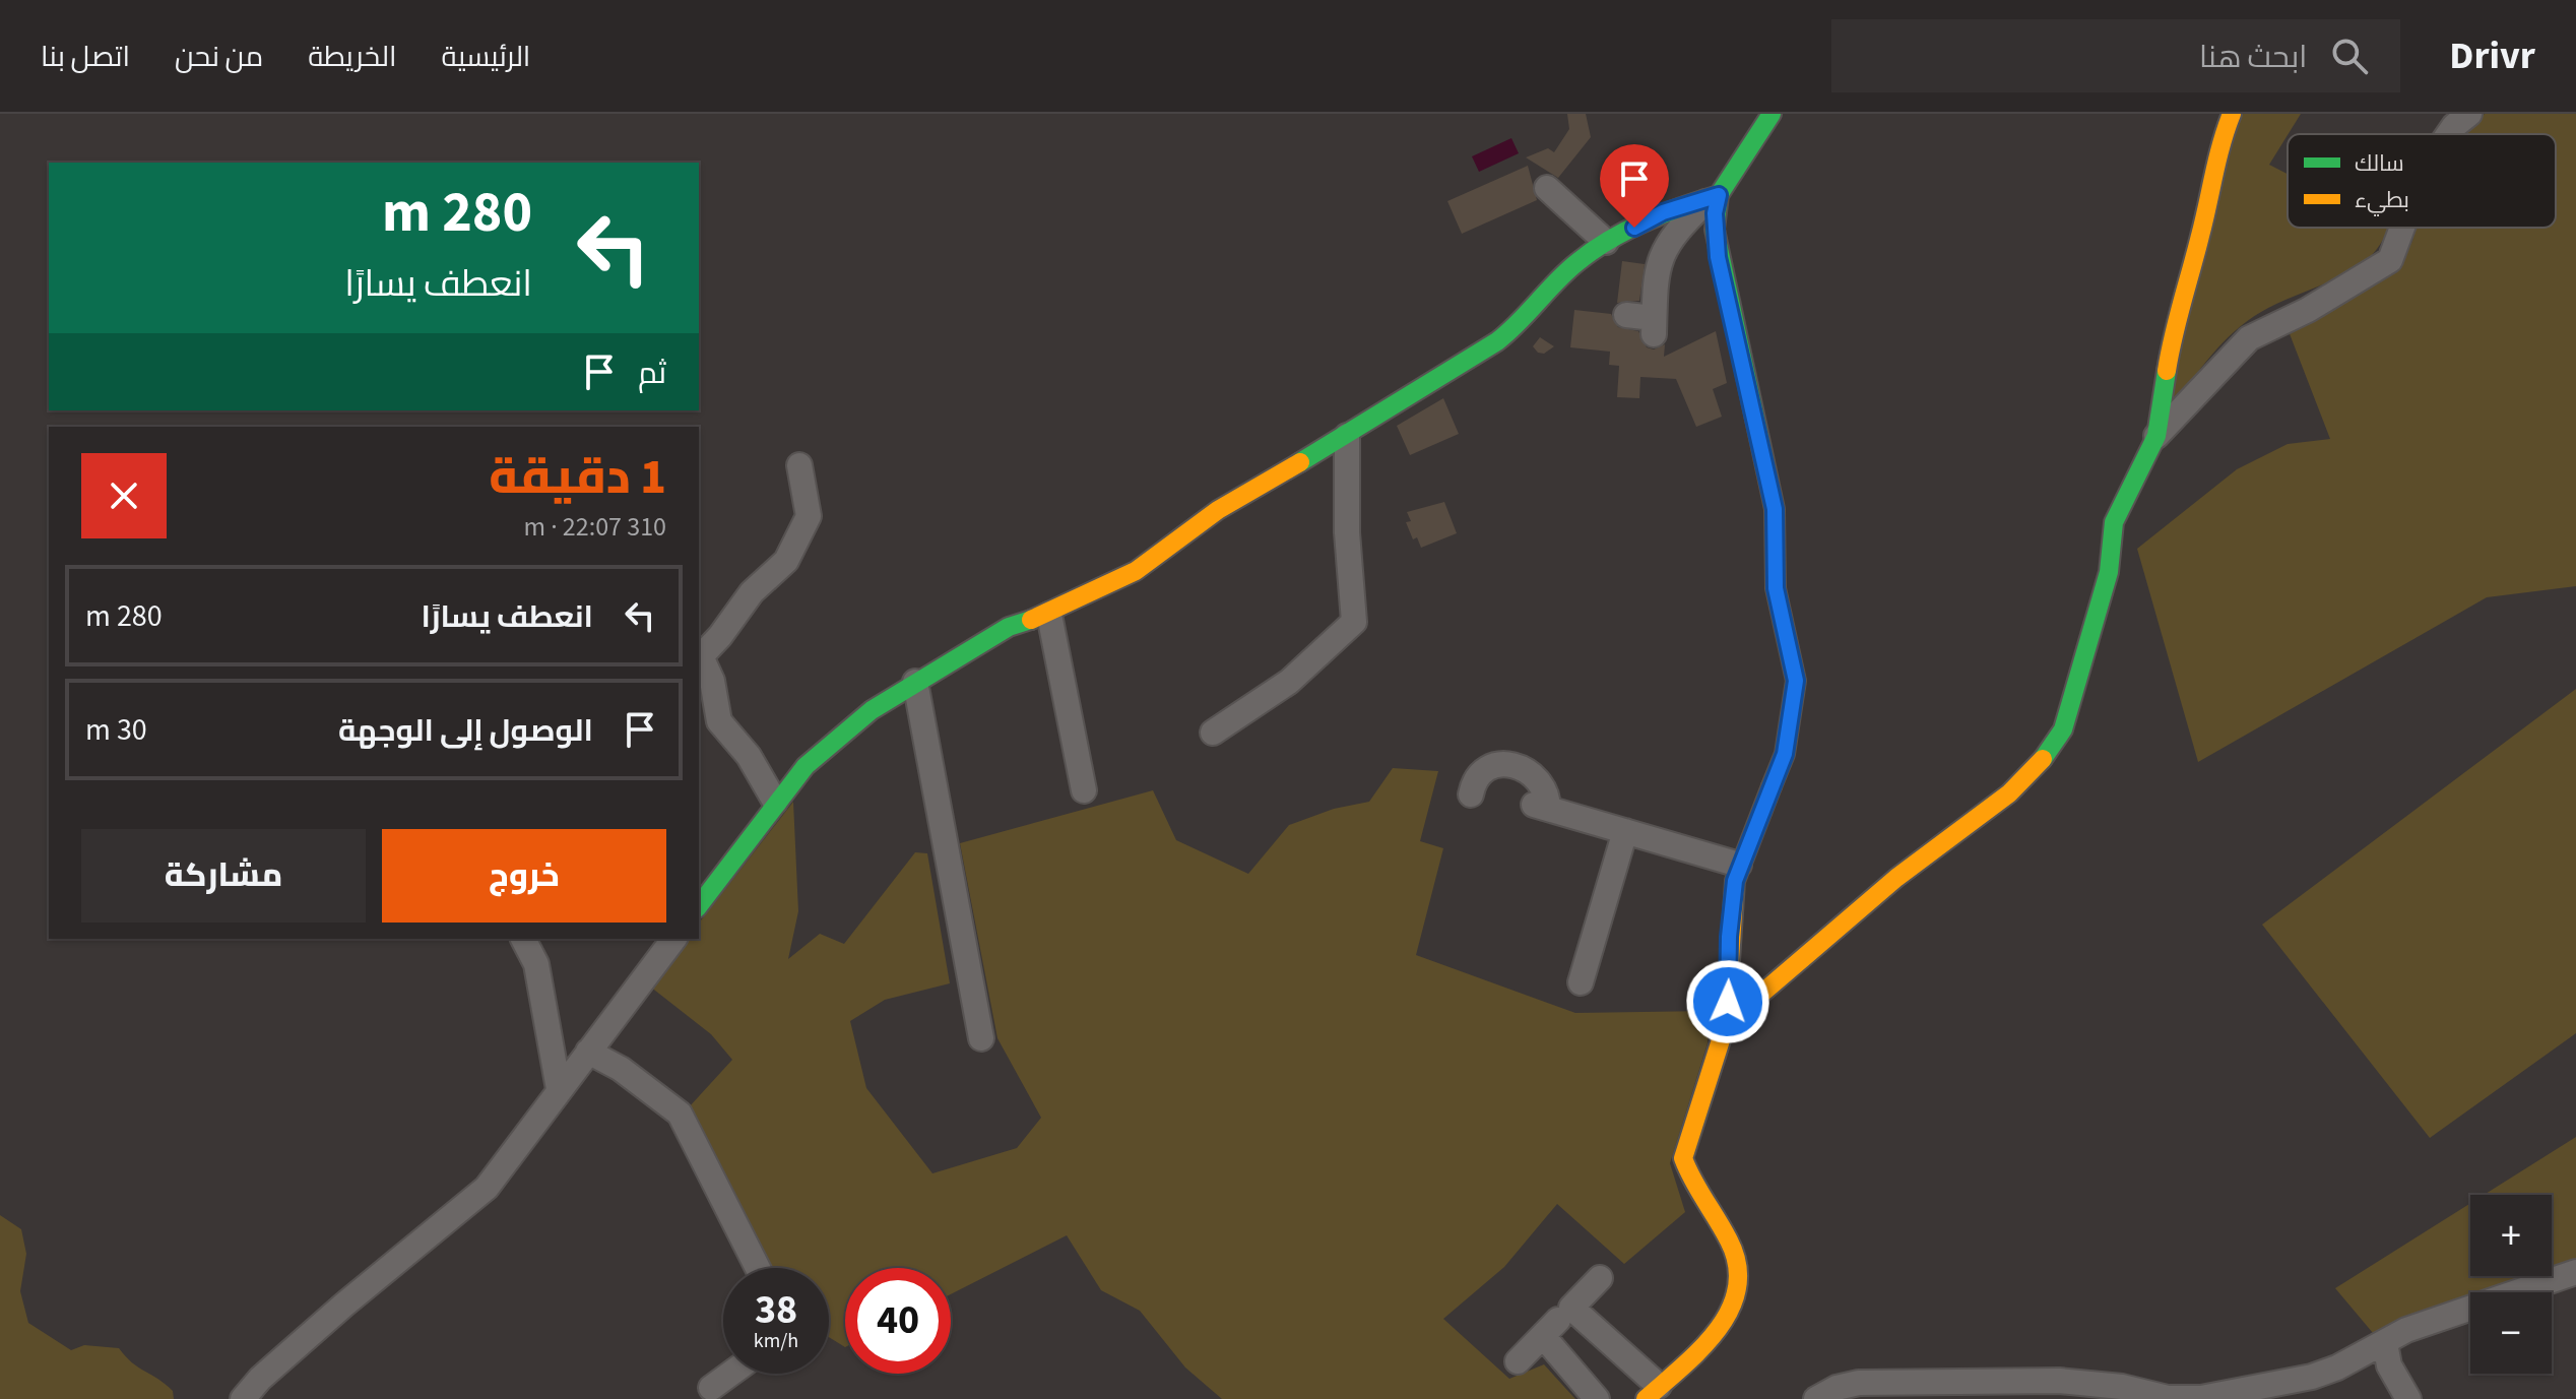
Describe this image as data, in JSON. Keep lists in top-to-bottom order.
{
  "legend": ["سالك", "بطيء"],
  "page": {
    "header": "Drivr",
    "search": "ابحث هنا",
    "nav": [
      "الرئيسية",
      "الخريطة",
      "من نحن",
      "اتصل بنا"
    ],
    "turn": ["280 m", "انعطف يسارًا"],
    "then": "ثم",
    "heading": ["1 دقيقة", "310 m · 22:07"],
    "list": [
      {
        "name": "انعطف يسارًا",
        "value": "280 m"
      },
      {
        "name": "الوصول إلى الوجهة",
        "value": "30 m"
      }
    ],
    "buttons": ["خروج", "مشاركة"],
    "map_buttons": ["+", "−"],
    "speed": "38 km/h",
    "limit": "40"
  }
}
